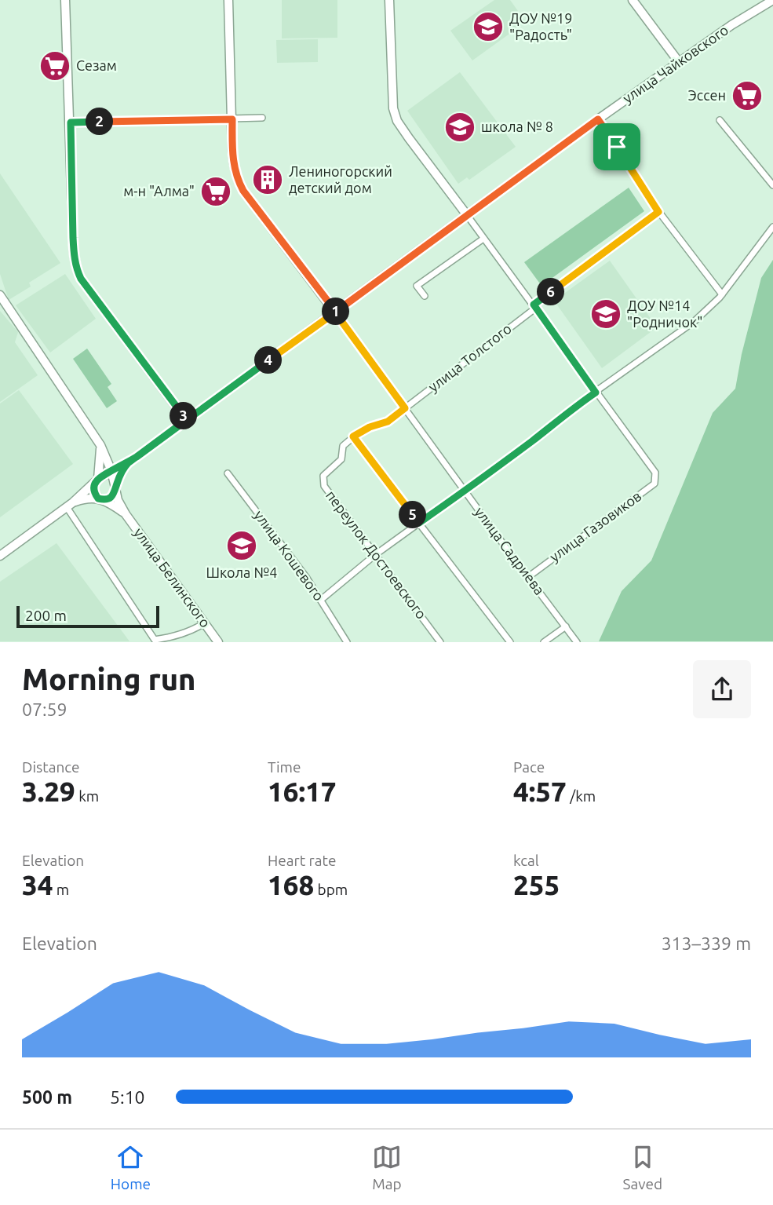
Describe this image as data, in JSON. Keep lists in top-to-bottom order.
{
  "streets": {
    "street": [
      "улица Чайковского",
      "улица Толстого",
      "улица Газовиков",
      "улица Садриева",
      "переулок Достоевского",
      "улица Кошевого",
      "улица Белинского"
    ]
  },
  "crossings": [
    ["улица Чайковского", "улица Садриева"],
    ["улица Толстого", "улица Садриева"],
    ["улица Газовиков", "улица Садриева"]
  ],
  "places": {
    "school or university": [
      "ДОУ №19 \"Радость\"",
      "школа № 8",
      "ДОУ №14 \"Родничок\"",
      "Школа №4"
    ],
    "supermarket": ["Сезам", "Эссен", "м-н \"Алма\""],
    "building": ["Лениногорский детский дом"]
  },
  "scale_bar": "200 m",
  "page": {
    "pins": [
      "2",
      "6",
      "1",
      "4",
      "3",
      "5"
    ],
    "scale": "200 m",
    "heading": ["Morning run", "07:59"],
    "stats": [
      ["Distance", "3.29 km"],
      ["Time", "16:17"],
      ["Pace", "4:57 /km"],
      ["Elevation", "34 m"],
      ["Heart rate", "168 bpm"],
      ["kcal", "255"]
    ],
    "chart": ["Elevation", "313–339 m"],
    "list": [
      {
        "name": "500 m",
        "note": "5:10"
      }
    ],
    "tabs": ["Home", "Map", "Saved"]
  }
}
